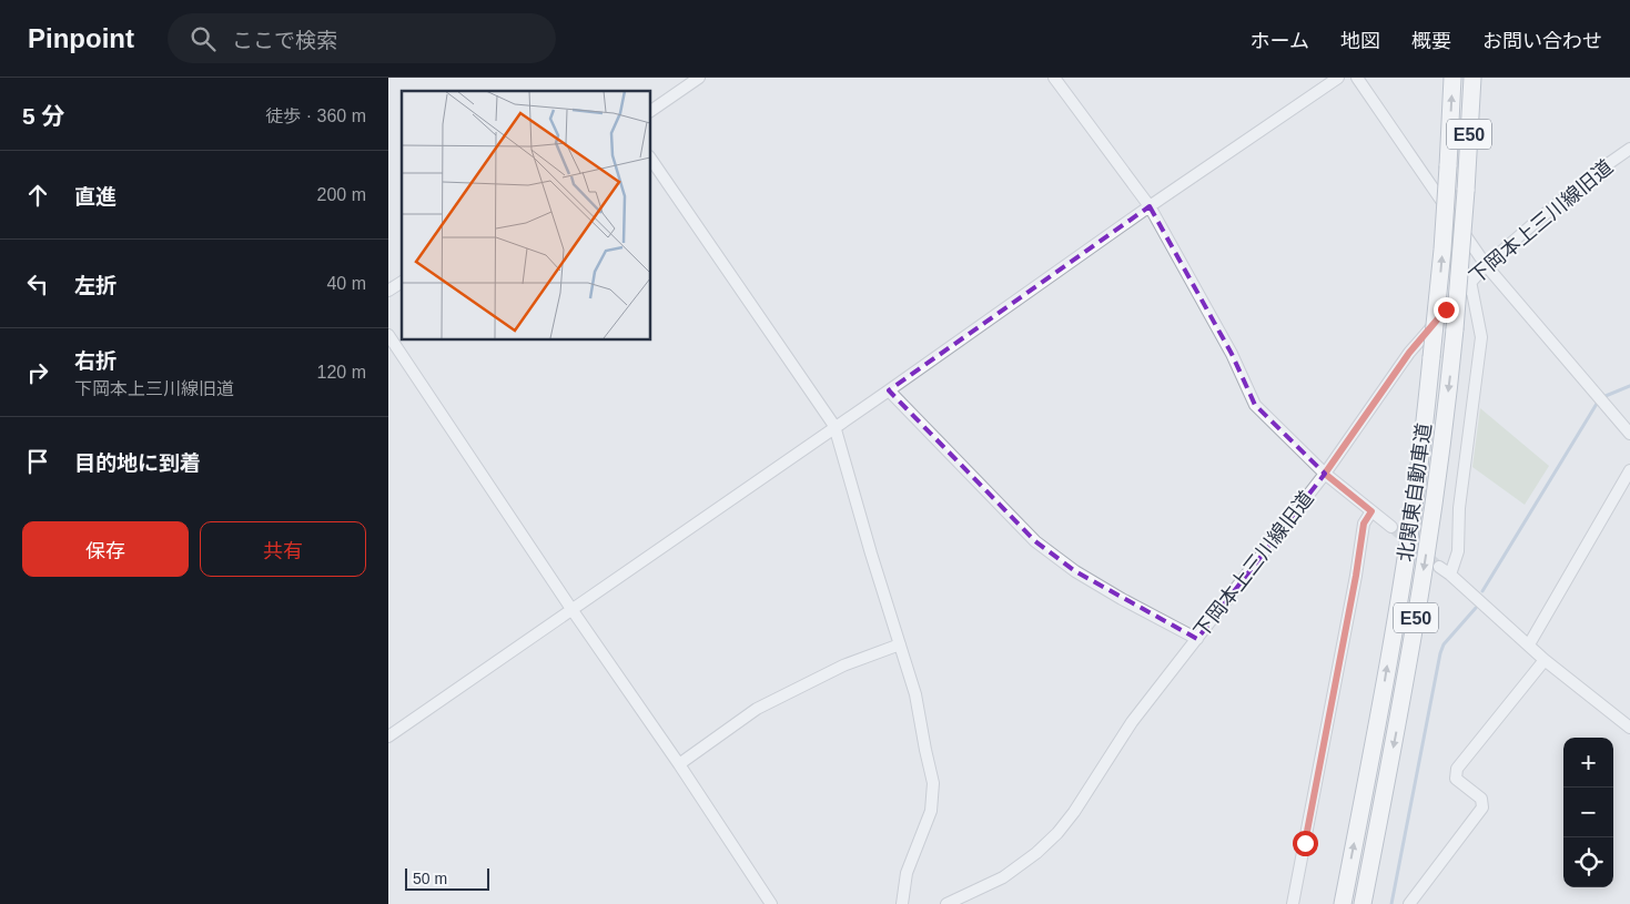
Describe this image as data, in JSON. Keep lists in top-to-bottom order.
{
  "streets": {
    "highway": ["E50", "北関東自動車道"],
    "street": ["下岡本上三川線旧道"]
  },
  "scale_bar": "50 m",
  "page": {
    "header": "Pinpoint",
    "search": "ここで検索",
    "nav": [
      "ホーム",
      "地図",
      "概要",
      "お問い合わせ"
    ],
    "heading": ["5 分", "徒歩 · 360 m"],
    "list": [
      ["直進", "200 m"],
      ["左折", "40 m"],
      ["右折", "下岡本上三川線旧道", "120 m"],
      "目的地に到着"
    ],
    "buttons": ["保存", "共有"],
    "map_buttons": ["+", "−"],
    "scale": "50 m"
  }
}
